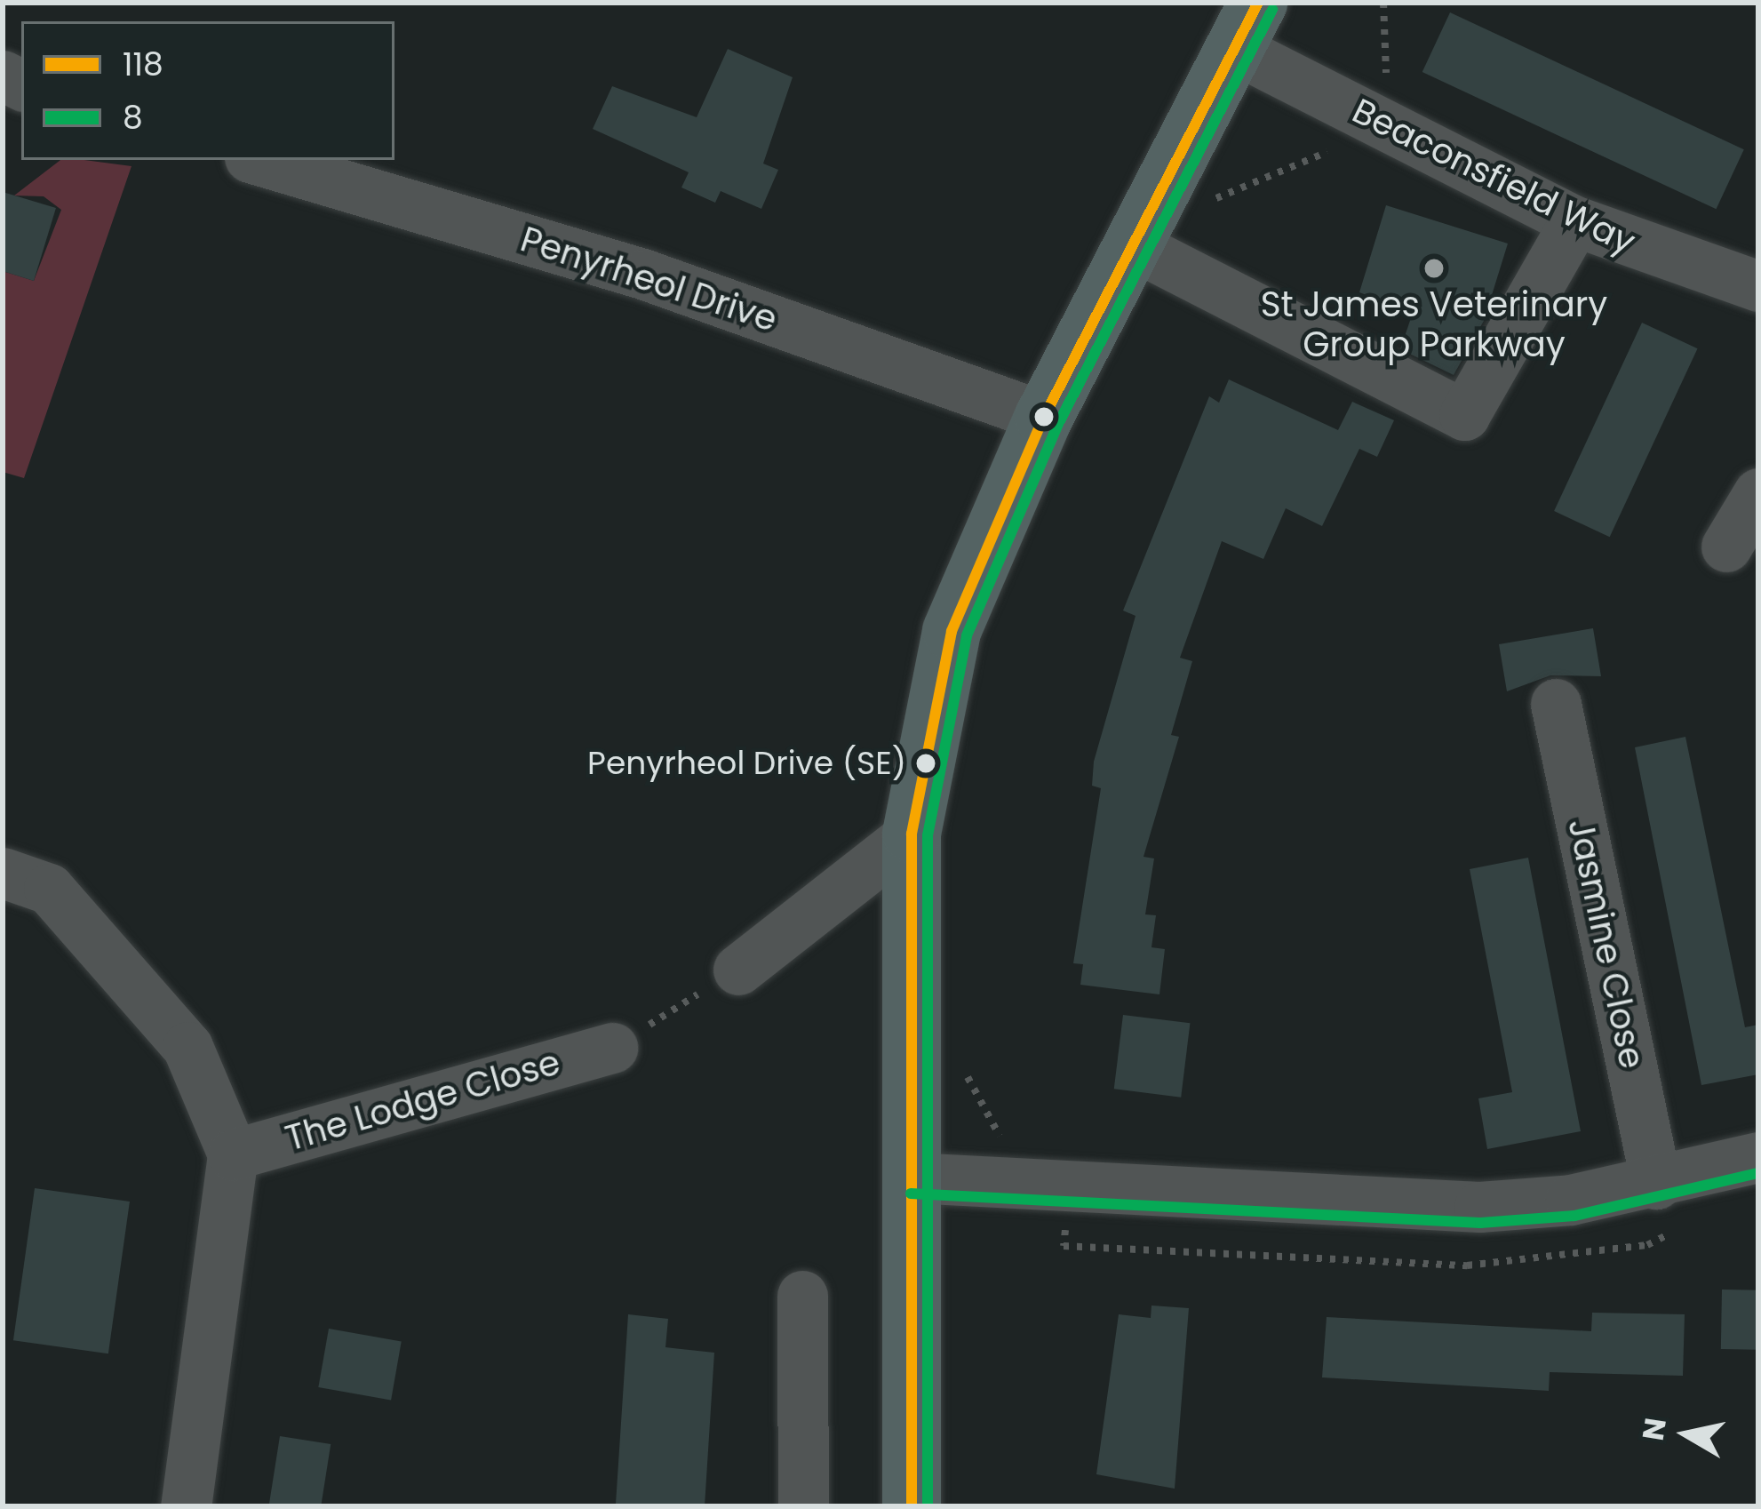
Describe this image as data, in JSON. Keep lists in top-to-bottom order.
{
  "streets": {
    "street": [
      "Beaconsfield Way",
      "Penyrheol Drive",
      "Jasmine Close",
      "The Lodge Close"
    ]
  },
  "places": ["St James Veterinary Group Parkway", "Penyrheol Drive (SE)"],
  "lines": ["transit line 118", "transit line 8"],
  "legend": ["118", "8"],
  "north": "left"
}
